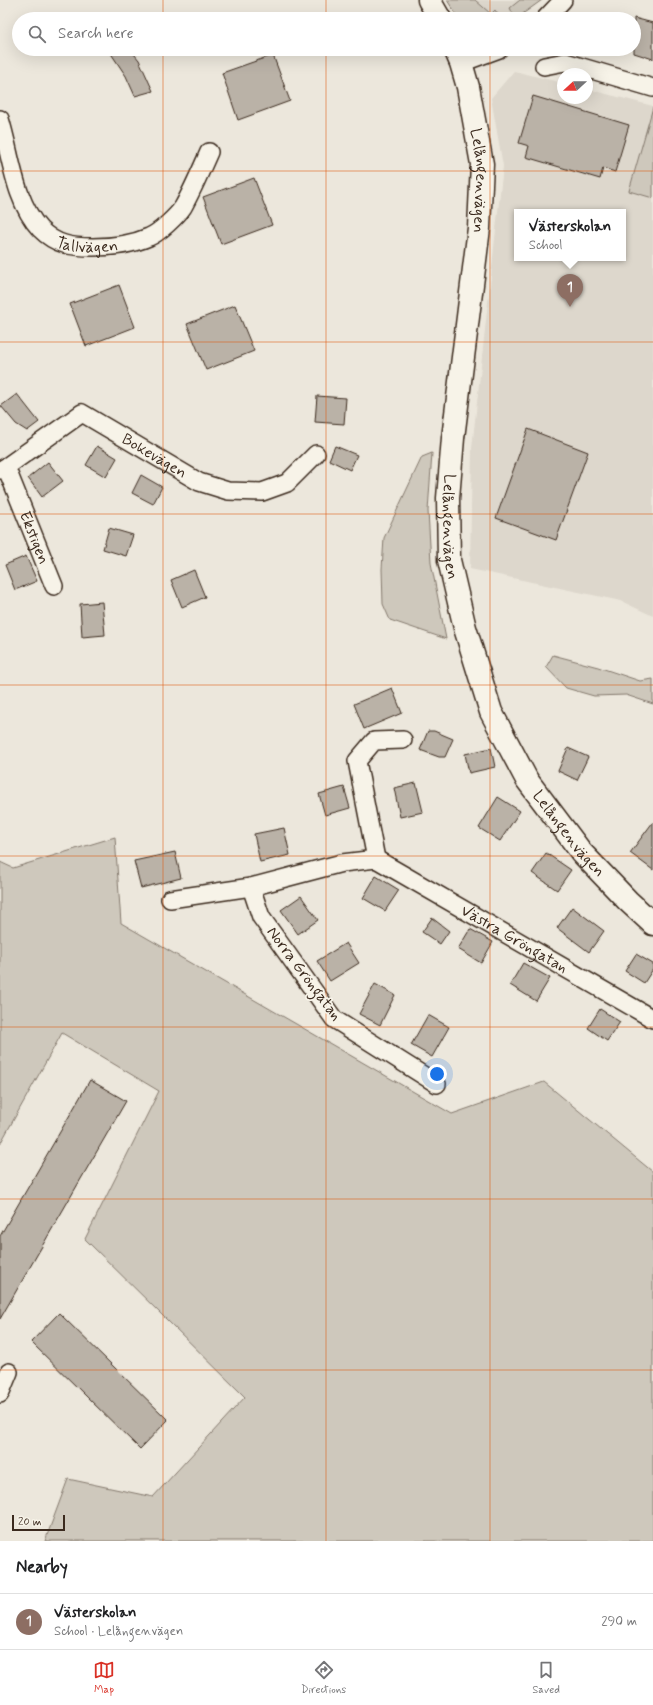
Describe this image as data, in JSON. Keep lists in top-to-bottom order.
{
  "streets": {
    "street": [
      "Lelångenvägen",
      "Tallvägen",
      "Bokevägen",
      "Ekstigen",
      "Västra Gröngatan",
      "Norra Gröngatan"
    ]
  },
  "crossings": [
    ["Bokevägen", "Ekstigen"]
  ],
  "scale_bar": "20 m",
  "north": "left",
  "page": {
    "search": "Search here",
    "popup": ["Västerskolan", "School"],
    "pins": "1",
    "scale": "20 m",
    "heading": "Nearby",
    "list": [
      {
        "mark": "1",
        "name": "Västerskolan",
        "note": "School · Lelångenvägen",
        "value": "290 m"
      }
    ],
    "nav": ["Map", "Directions", "Saved"]
  }
}
